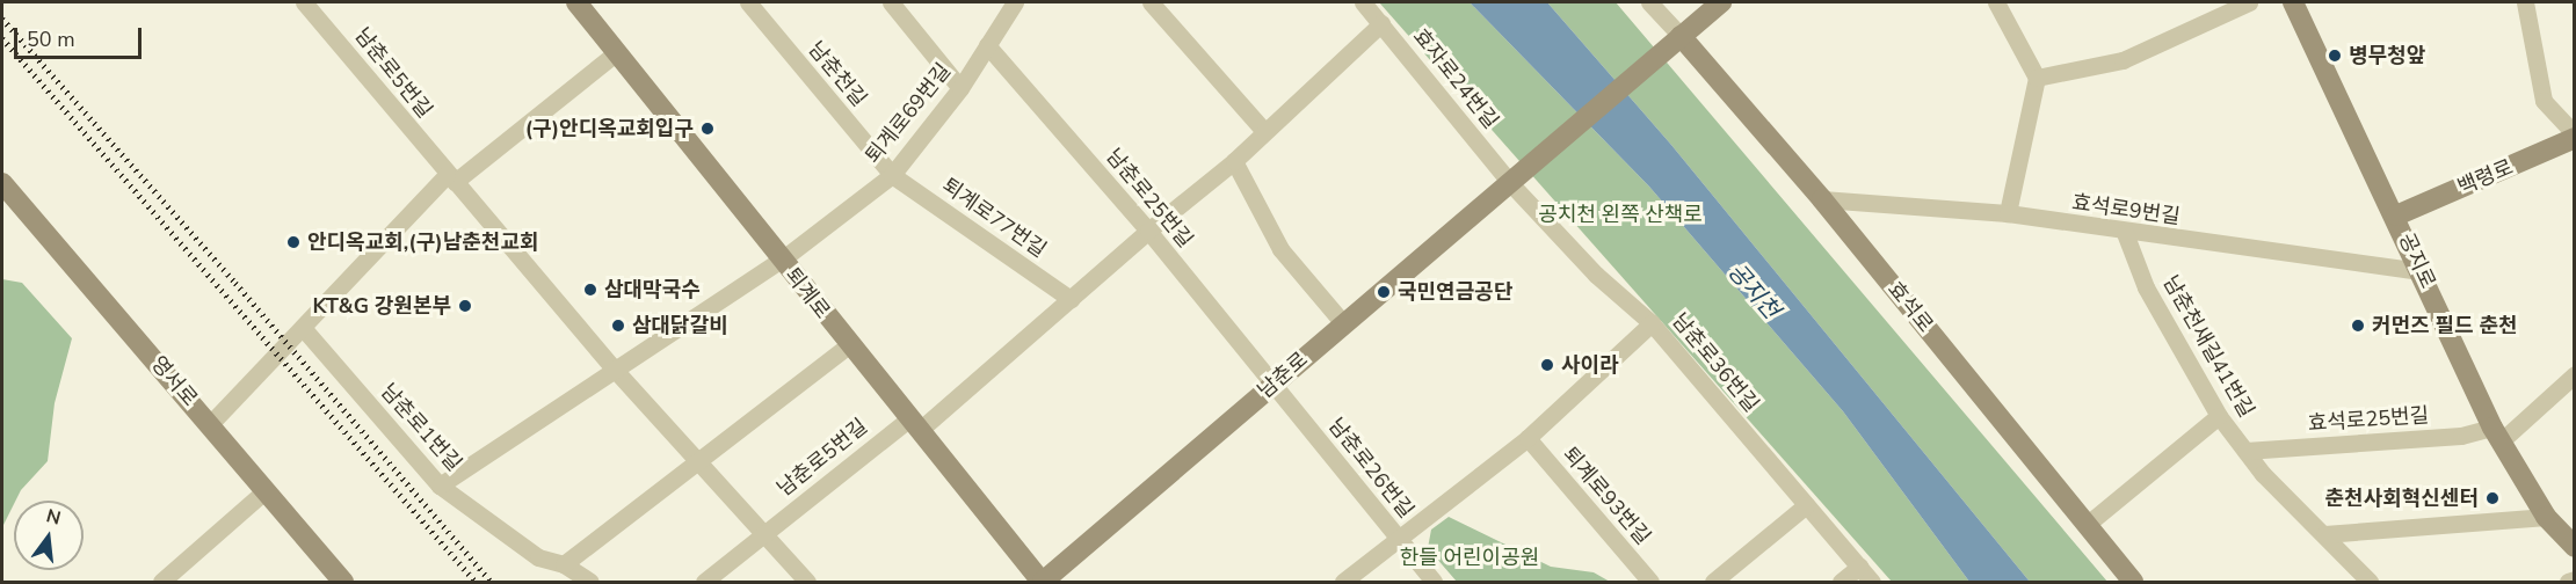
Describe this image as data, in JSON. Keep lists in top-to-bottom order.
{
  "streets": {
    "street": [
      "남춘로5번길",
      "남춘천길",
      "효자로24번길",
      "퇴계로69번길",
      "백령로",
      "남춘로25번길",
      "효석로9번길",
      "퇴계로77번길",
      "공지로",
      "퇴계로",
      "효석로",
      "남춘천새길41번길",
      "남춘로36번길",
      "남춘로",
      "영서로",
      "효석로25번길",
      "남춘로1번길",
      "남춘로26번길",
      "퇴계로93번길"
    ]
  },
  "crossings": [
    ["남춘로5번길", "퇴계로"],
    ["남춘천길", "퇴계로69번길"],
    ["남춘천길", "퇴계로77번길"],
    ["효자로24번길", "남춘로36번길"],
    ["효자로24번길", "남춘로"],
    ["퇴계로69번길", "남춘로25번길"],
    ["퇴계로69번길", "퇴계로77번길"],
    ["퇴계로69번길", "퇴계로"],
    ["백령로", "공지로"],
    ["남춘로25번길", "남춘로"],
    ["남춘로25번길", "남춘로26번길"],
    ["효석로9번길", "공지로"],
    ["효석로9번길", "효석로"],
    ["효석로9번길", "남춘천새길41번길"],
    ["공지로", "효석로25번길"],
    ["퇴계로", "남춘로"],
    ["효석로", "남춘로"],
    ["남춘천새길41번길", "효석로25번길"],
    ["남춘로36번길", "남춘로"],
    ["남춘로", "남춘로26번길"]
  ],
  "water": ["공지천"],
  "parks": ["공치천 왼쪽 산책로", "한들 어린이공원"],
  "places": [
    "병무청앞",
    "(구)안디옥교회입구",
    "안디옥교회,(구)남춘천교회",
    "삼대막국수",
    "국민연금공단",
    "KT&G 강원본부",
    "삼대닭갈비",
    "커먼즈 필드 춘천",
    "사이라",
    "춘천사회혁신센터"
  ],
  "scale_bar": "50 m",
  "north": "top"
}
